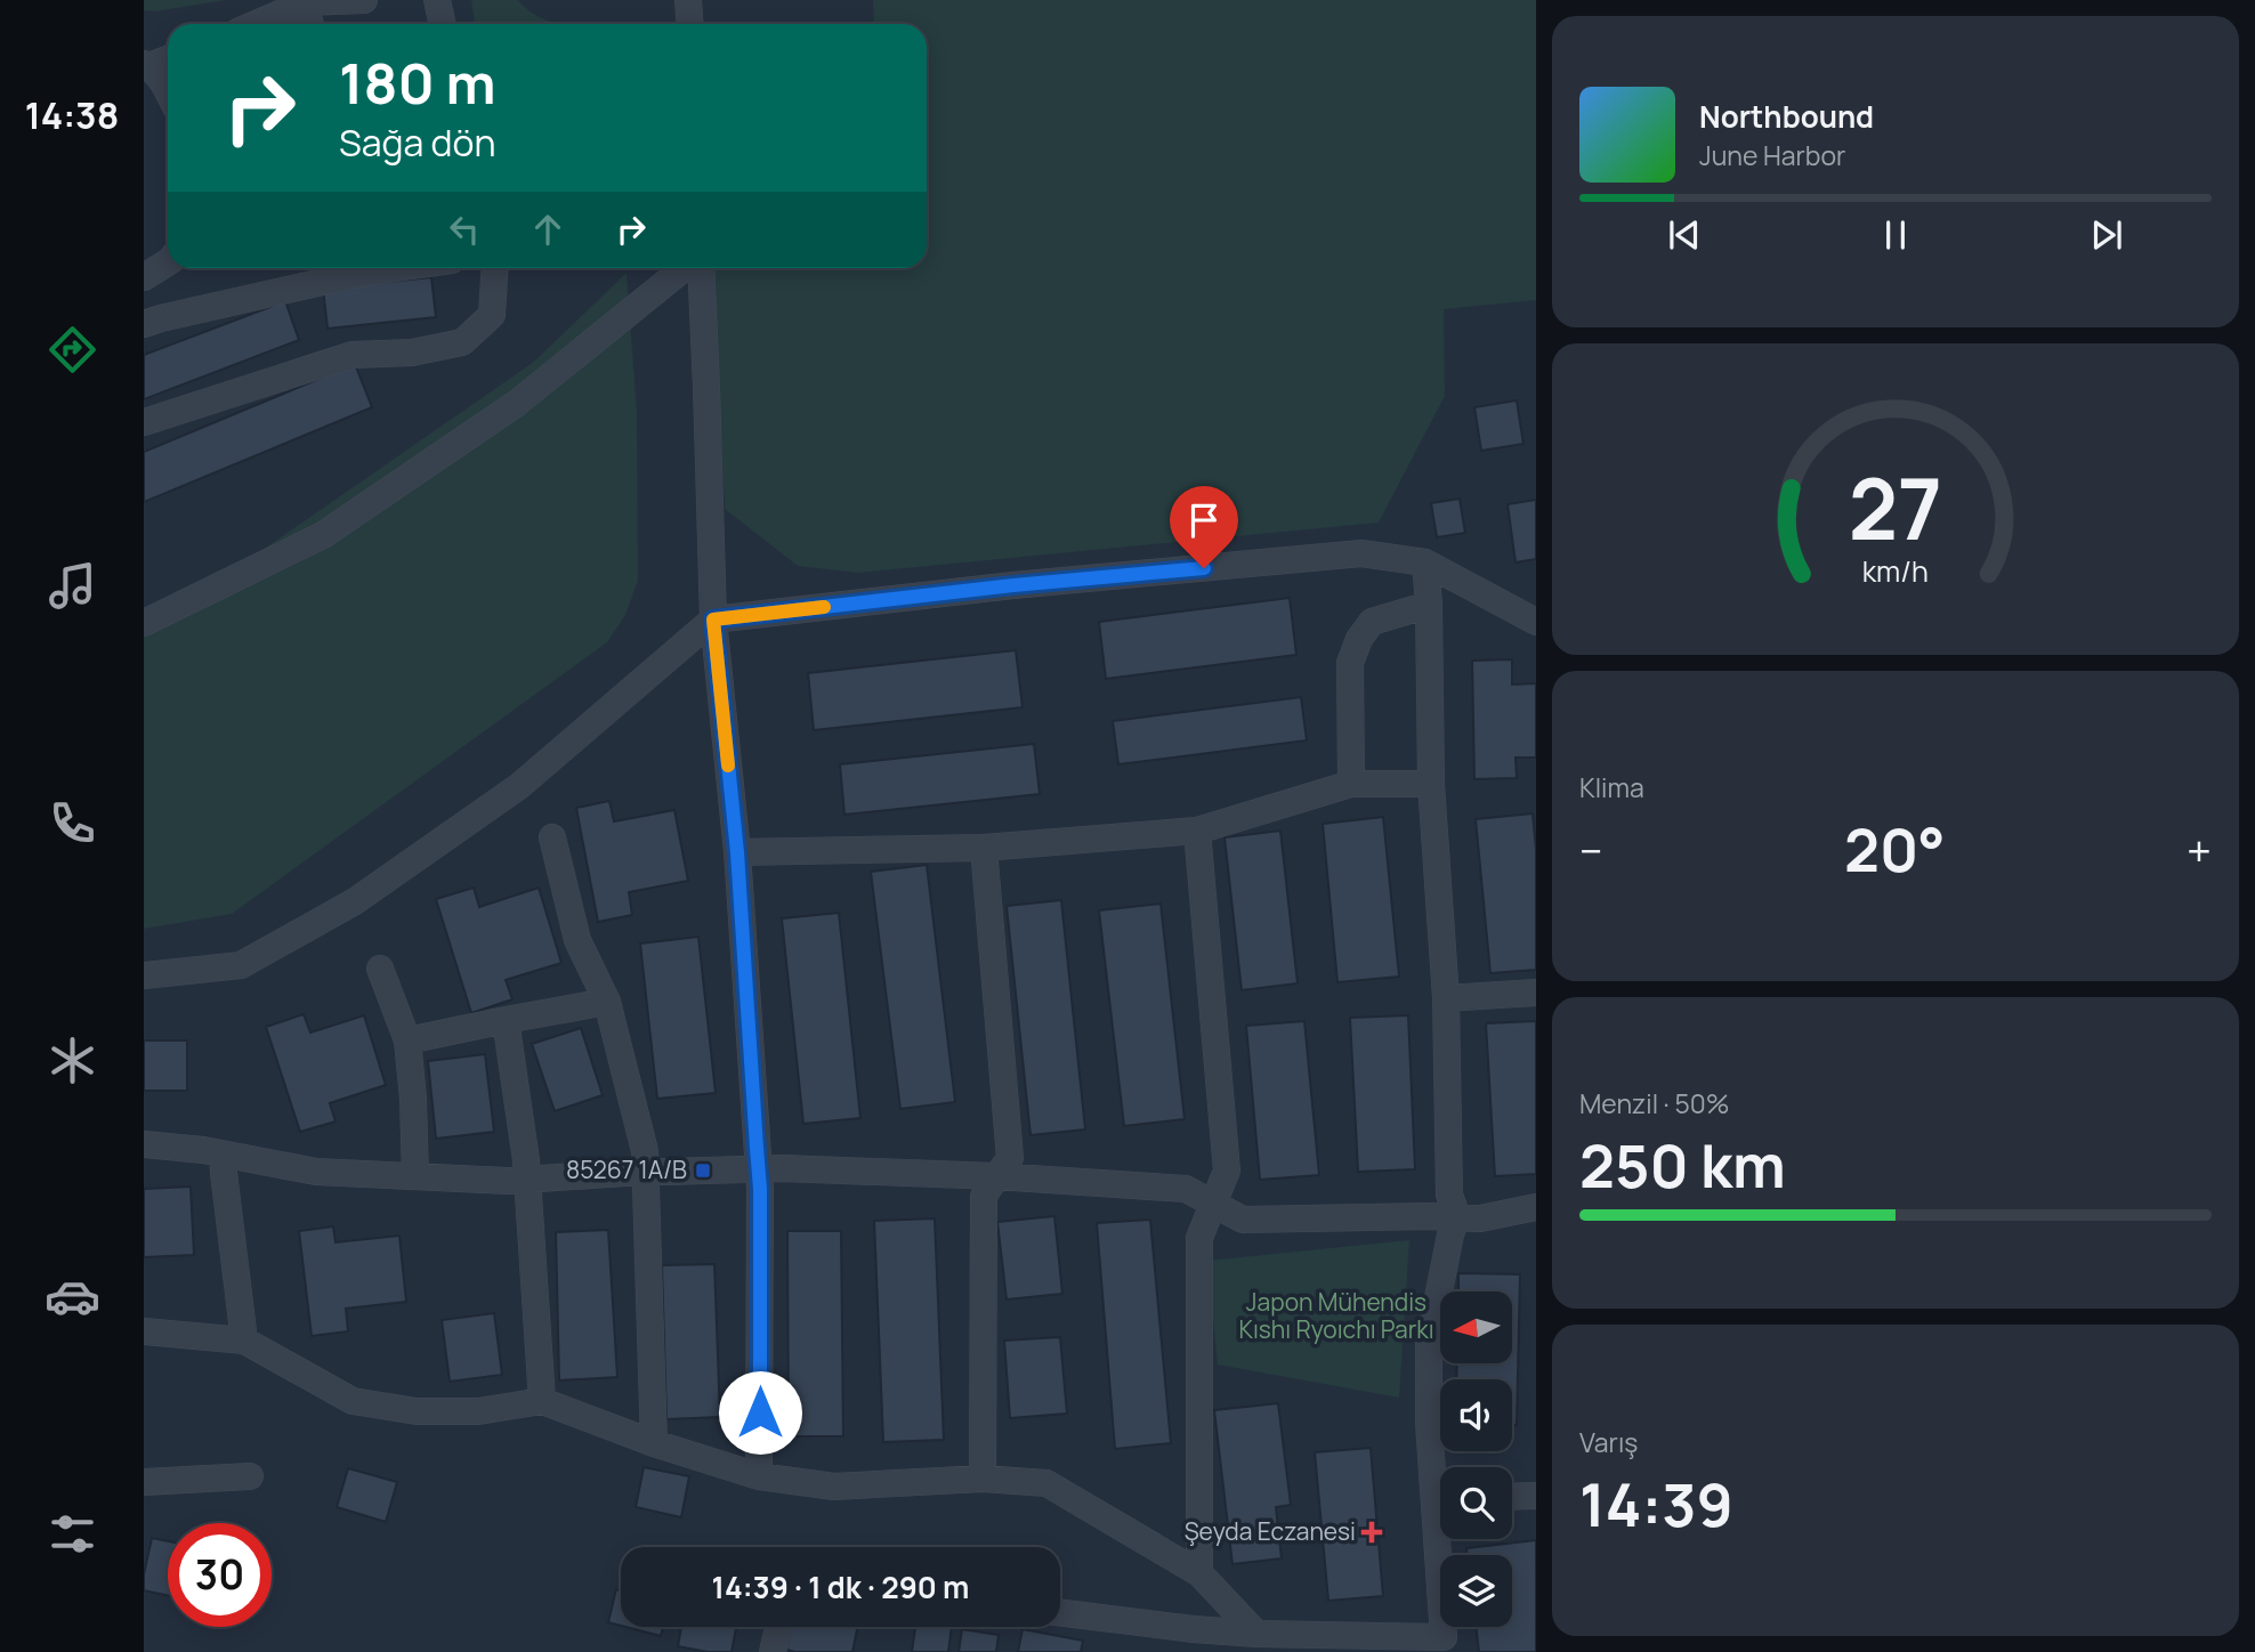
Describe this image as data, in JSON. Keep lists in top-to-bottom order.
{
  "parks": ["Japon Mühendis Kıshı Ryoıchı Parkı"],
  "places": {
    "transit": ["85267 1A/B"],
    "health": ["Şeyda Eczanesi"]
  },
  "north": "left",
  "page": {
    "tabs": "14:38",
    "turn": ["180 m", "Sağa dön"],
    "song": ["Northbound", "June Harbor"],
    "tile": [
      "Klima",
      ["Menzil · 50%", "250 km"],
      ["Varış", "14:39"]
    ],
    "heat": ["−", "20°", "+"],
    "limit": "30",
    "trip": "14:39 · 1 dk · 290 m",
    "gauge": ["27", "km/h"]
  }
}
